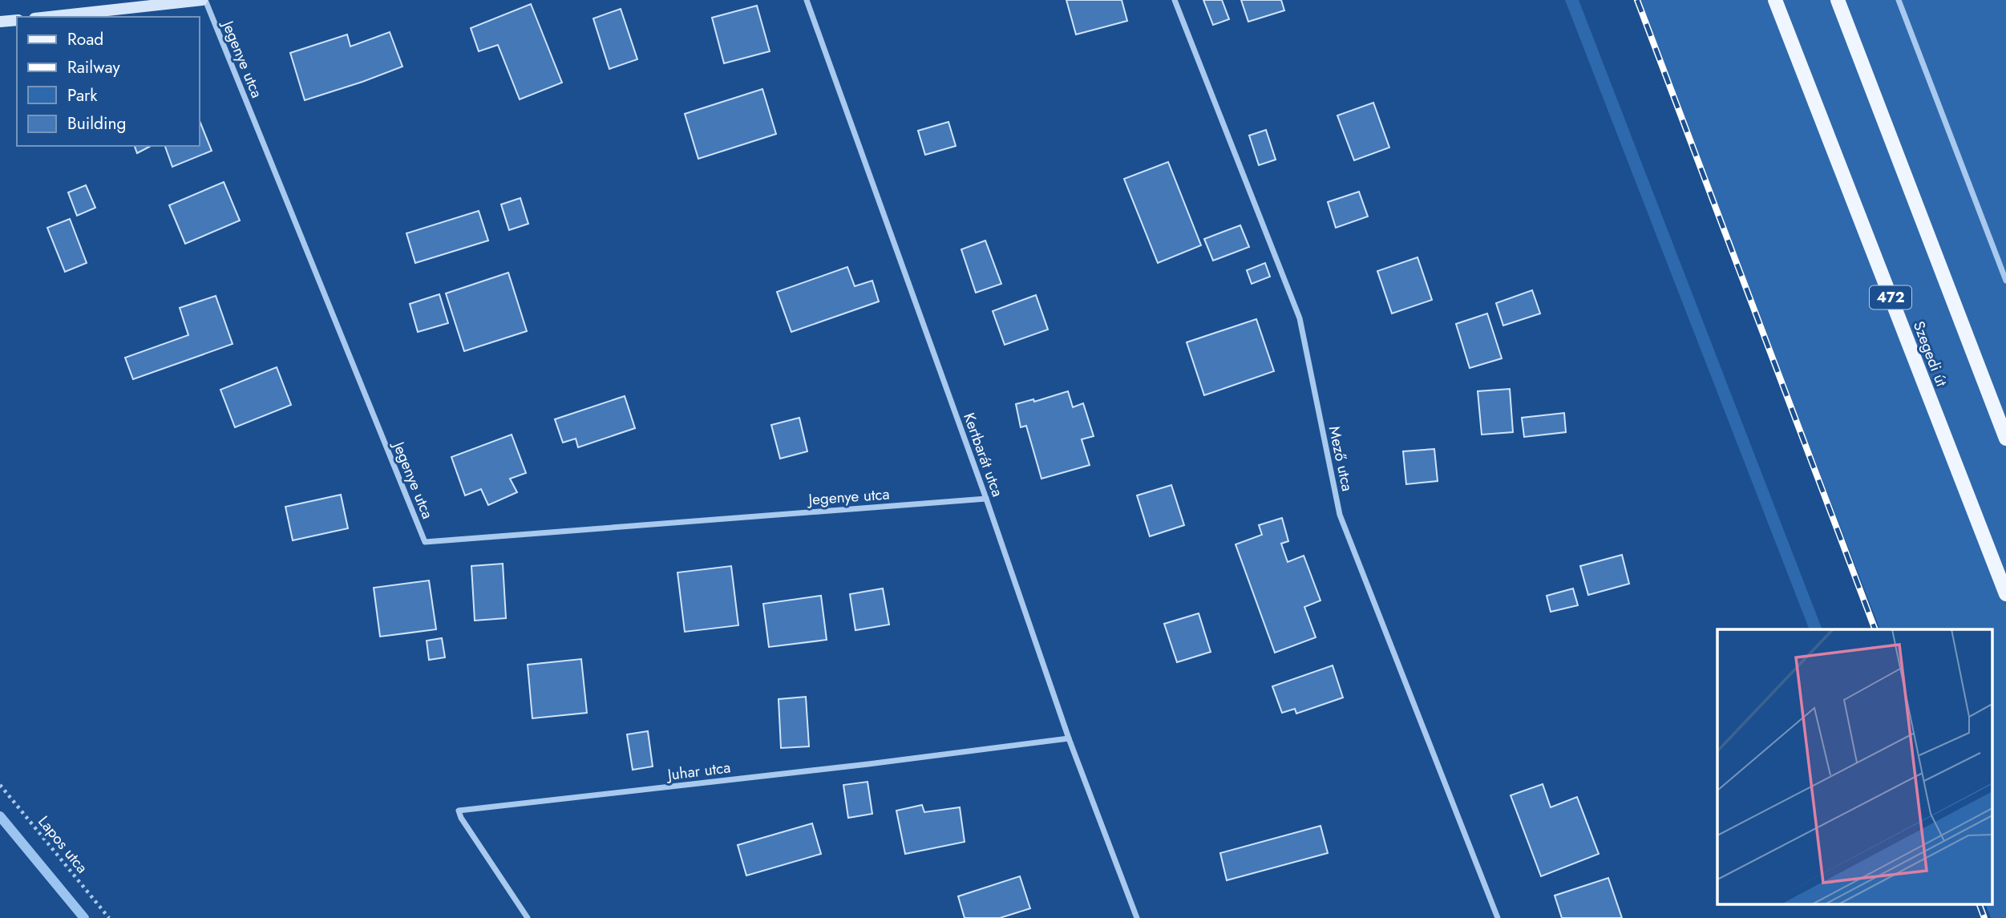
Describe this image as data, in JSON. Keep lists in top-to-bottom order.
{
  "streets": {
    "main road": ["472", "Szegedi út"],
    "street": [
      "Jegenye utca",
      "Kertbarát utca",
      "Mező utca",
      "Juhar utca"
    ],
    "path": ["Lapos utca"]
  },
  "crossings": [
    ["Jegenye utca", "Kertbarát utca"],
    ["Kertbarát utca", "Juhar utca"]
  ],
  "legend": [
    "Road",
    "Railway",
    "Park",
    "Building"
  ]
}
